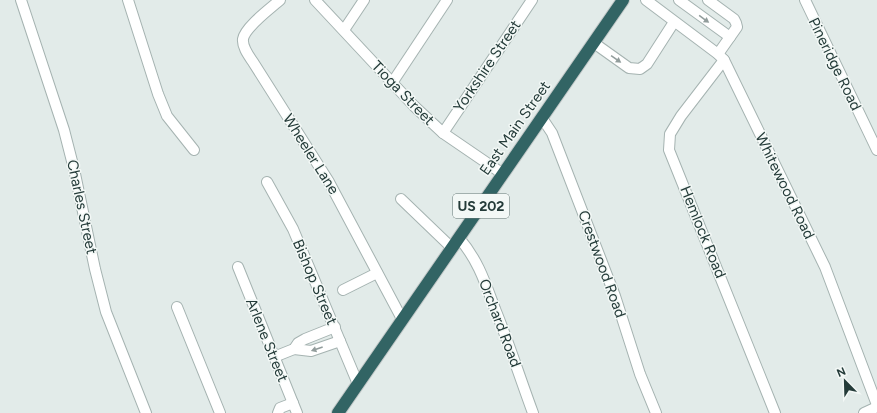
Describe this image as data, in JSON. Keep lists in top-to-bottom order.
{
  "streets": {
    "highway": ["East Main Street", "US 202"],
    "street": [
      "Pineridge Road",
      "Yorkshire Street",
      "Tioga Street",
      "Wheeler Lane",
      "Whitewood Road",
      "Charles Street",
      "Hemlock Road",
      "Crestwood Road",
      "Bishop Street",
      "Orchard Road",
      "Arlene Street"
    ]
  },
  "crossings": [
    ["Yorkshire Street", "Tioga Street"],
    ["Tioga Street", "East Main Street"],
    ["East Main Street", "Wheeler Lane"],
    ["East Main Street", "Crestwood Road"],
    ["East Main Street", "Bishop Street"],
    ["East Main Street", "Orchard Road"],
    ["Whitewood Road", "Hemlock Road"]
  ],
  "north": "top left"
}
